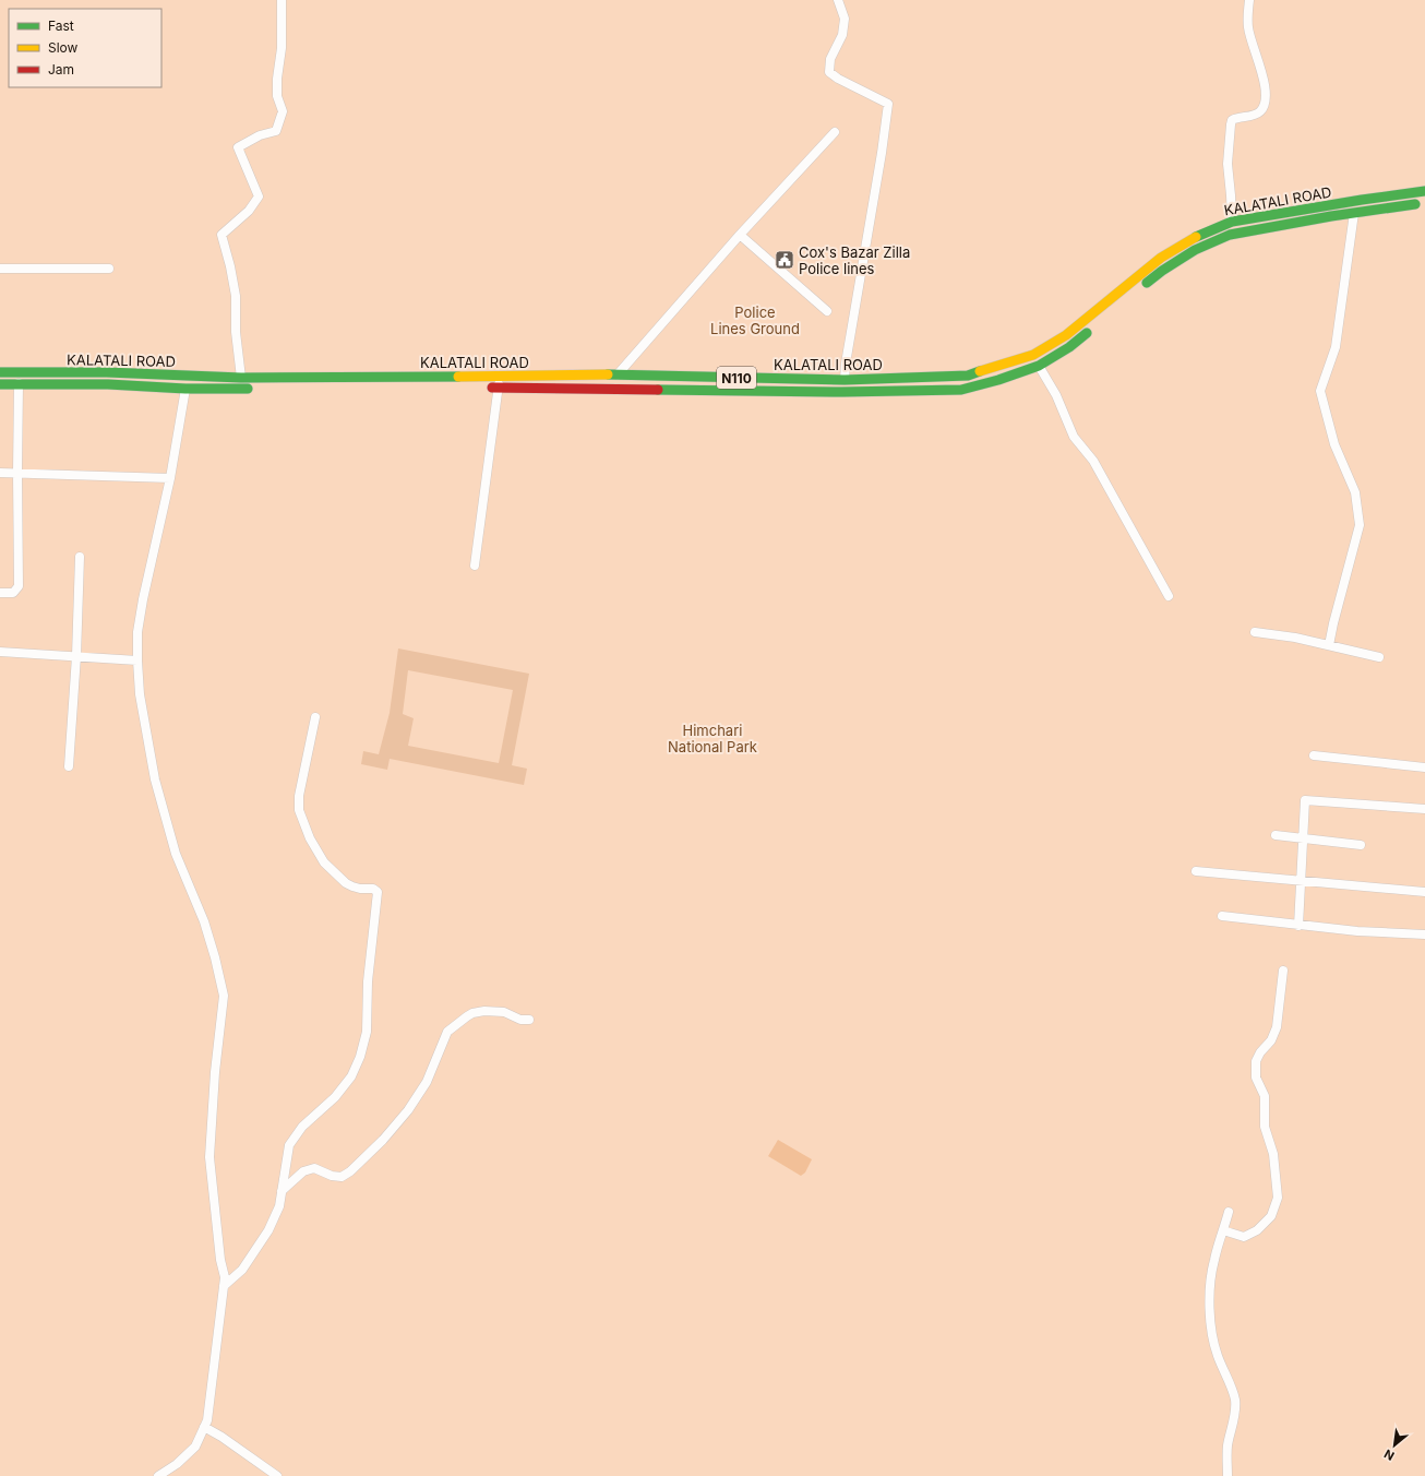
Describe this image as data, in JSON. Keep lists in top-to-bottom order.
{
  "streets": {
    "highway": ["KALATALI ROAD", "N110"]
  },
  "parks": ["Police Lines Ground", "Himchari National Park"],
  "places": {
    "public building": ["Cox's Bazar Zilla Police lines"]
  },
  "legend": ["Fast", "Slow", "Jam"],
  "north": "bottom left"
}
